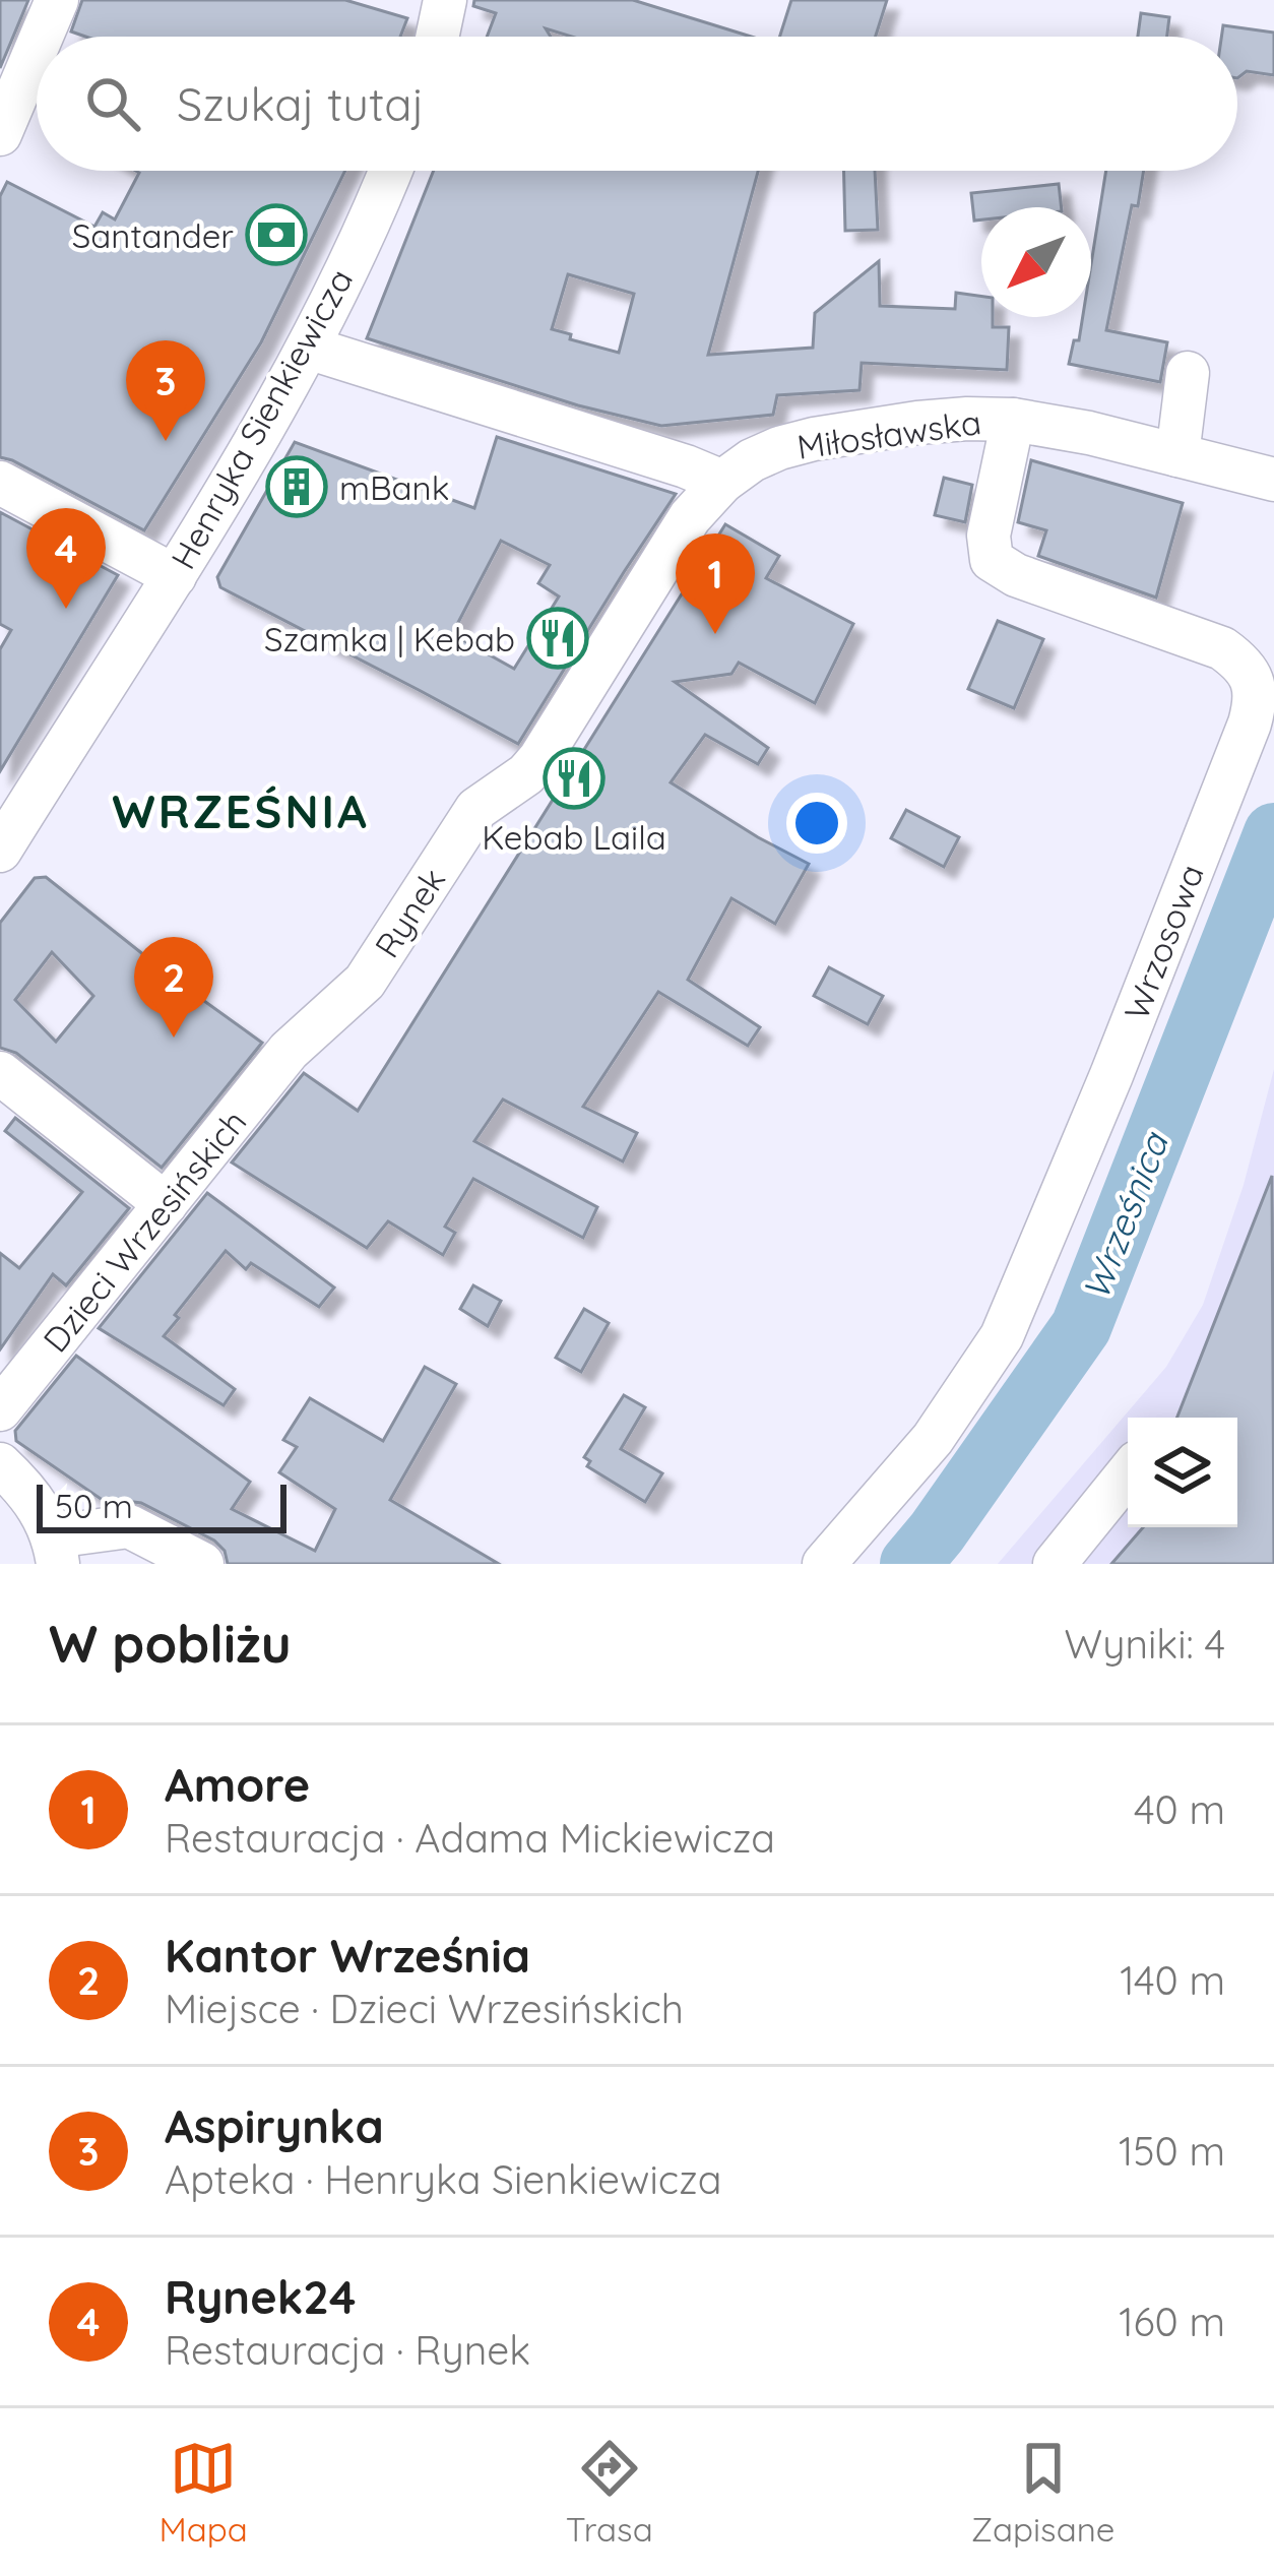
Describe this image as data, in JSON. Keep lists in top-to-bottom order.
{
  "streets": {
    "street": [
      "Henryka Sienkiewicza",
      "Miłosławska",
      "Rynek",
      "Wrzosowa",
      "Dzieci Wrzesińskich"
    ]
  },
  "crossings": [
    ["Miłosławska", "Rynek"],
    ["Miłosławska", "Wrzosowa"],
    ["Rynek", "Dzieci Wrzesińskich"]
  ],
  "districts": ["WRZEŚNIA"],
  "water": ["Wrześnica"],
  "places": {
    "bank": ["Santander"],
    "building": ["mBank"],
    "restaurant": ["Szamka | Kebab", "Kebab Laila"]
  },
  "scale_bar": "50 m",
  "north": "bottom left",
  "page": {
    "search": "Szukaj tutaj",
    "pins": [
      "3",
      "4",
      "1",
      "2"
    ],
    "scale": "50 m",
    "heading": ["W pobliżu", "Wyniki: 4"],
    "list": [
      {
        "mark": "1",
        "name": "Amore",
        "note": "Restauracja · Adama Mickiewicza",
        "value": "40 m"
      },
      {
        "mark": "2",
        "name": "Kantor Września",
        "note": "Miejsce · Dzieci Wrzesińskich",
        "value": "140 m"
      },
      {
        "mark": "3",
        "name": "Aspirynka",
        "note": "Apteka · Henryka Sienkiewicza",
        "value": "150 m"
      },
      {
        "mark": "4",
        "name": "Rynek24",
        "note": "Restauracja · Rynek",
        "value": "160 m"
      }
    ],
    "nav": ["Mapa", "Trasa", "Zapisane"]
  }
}
